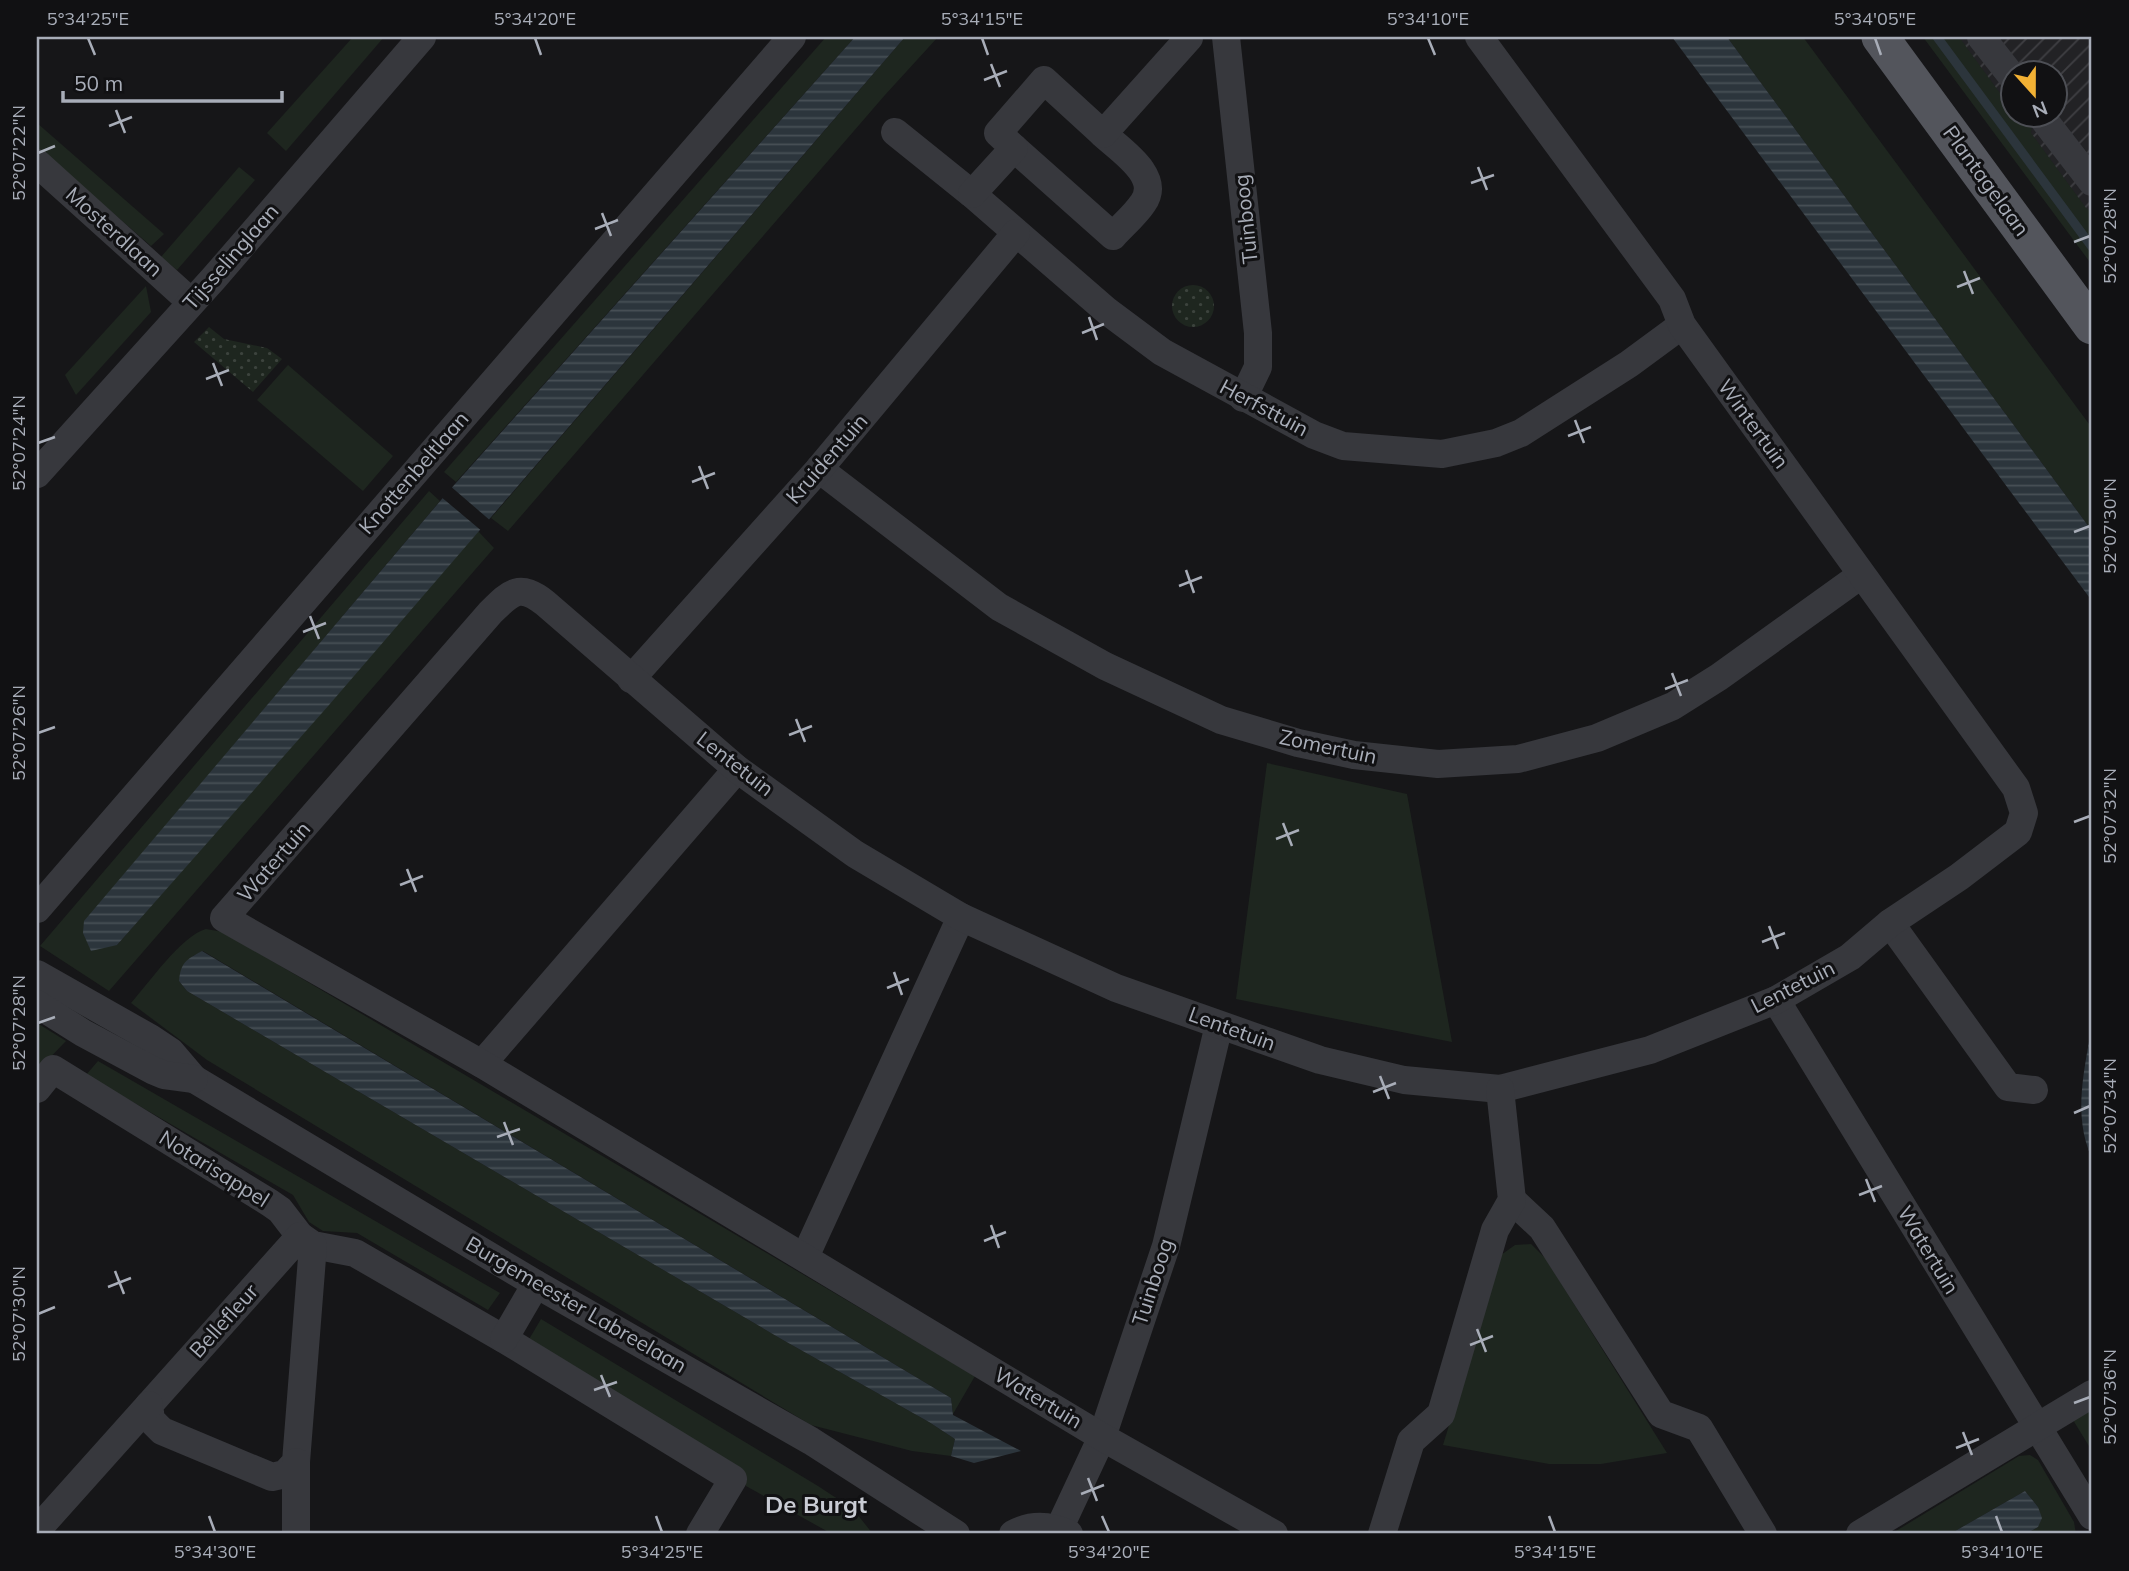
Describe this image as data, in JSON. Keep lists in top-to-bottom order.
{
  "streets": {
    "main road": ["Plantagelaan"],
    "street": [
      "Tuinboog",
      "Mosterdlaan",
      "Tijsselinglaan",
      "Herfsttuin",
      "Wintertuin",
      "Kruidentuin",
      "Knottenbeltlaan",
      "Zomertuin",
      "Lentetuin",
      "Watertuin",
      "Notarisappel",
      "Burgemeester Labreelaan",
      "Bellefleur"
    ]
  },
  "crossings": [
    ["Tuinboog", "Herfsttuin"],
    ["Tuinboog", "Lentetuin"],
    ["Tuinboog", "Watertuin"],
    ["Mosterdlaan", "Tijsselinglaan"],
    ["Herfsttuin", "Wintertuin"],
    ["Herfsttuin", "Kruidentuin"],
    ["Wintertuin", "Zomertuin"],
    ["Wintertuin", "Lentetuin"],
    ["Kruidentuin", "Zomertuin"],
    ["Kruidentuin", "Lentetuin"],
    ["Lentetuin", "Watertuin"],
    ["Notarisappel", "Bellefleur"]
  ],
  "districts": ["De Burgt"],
  "scale_bar": "50 m",
  "north": "bottom",
  "coordinates": [
    "5°34'25\"E",
    "5°34'20\"E",
    "5°34'15\"E",
    "5°34'10\"E",
    "5°34'05\"E",
    "52°07'22\"N",
    "52°07'28\"N",
    "52°07'24\"N",
    "52°07'30\"N",
    "52°07'26\"N",
    "52°07'32\"N",
    "52°07'34\"N",
    "52°07'36\"N",
    "5°34'30\"E"
  ]
}
